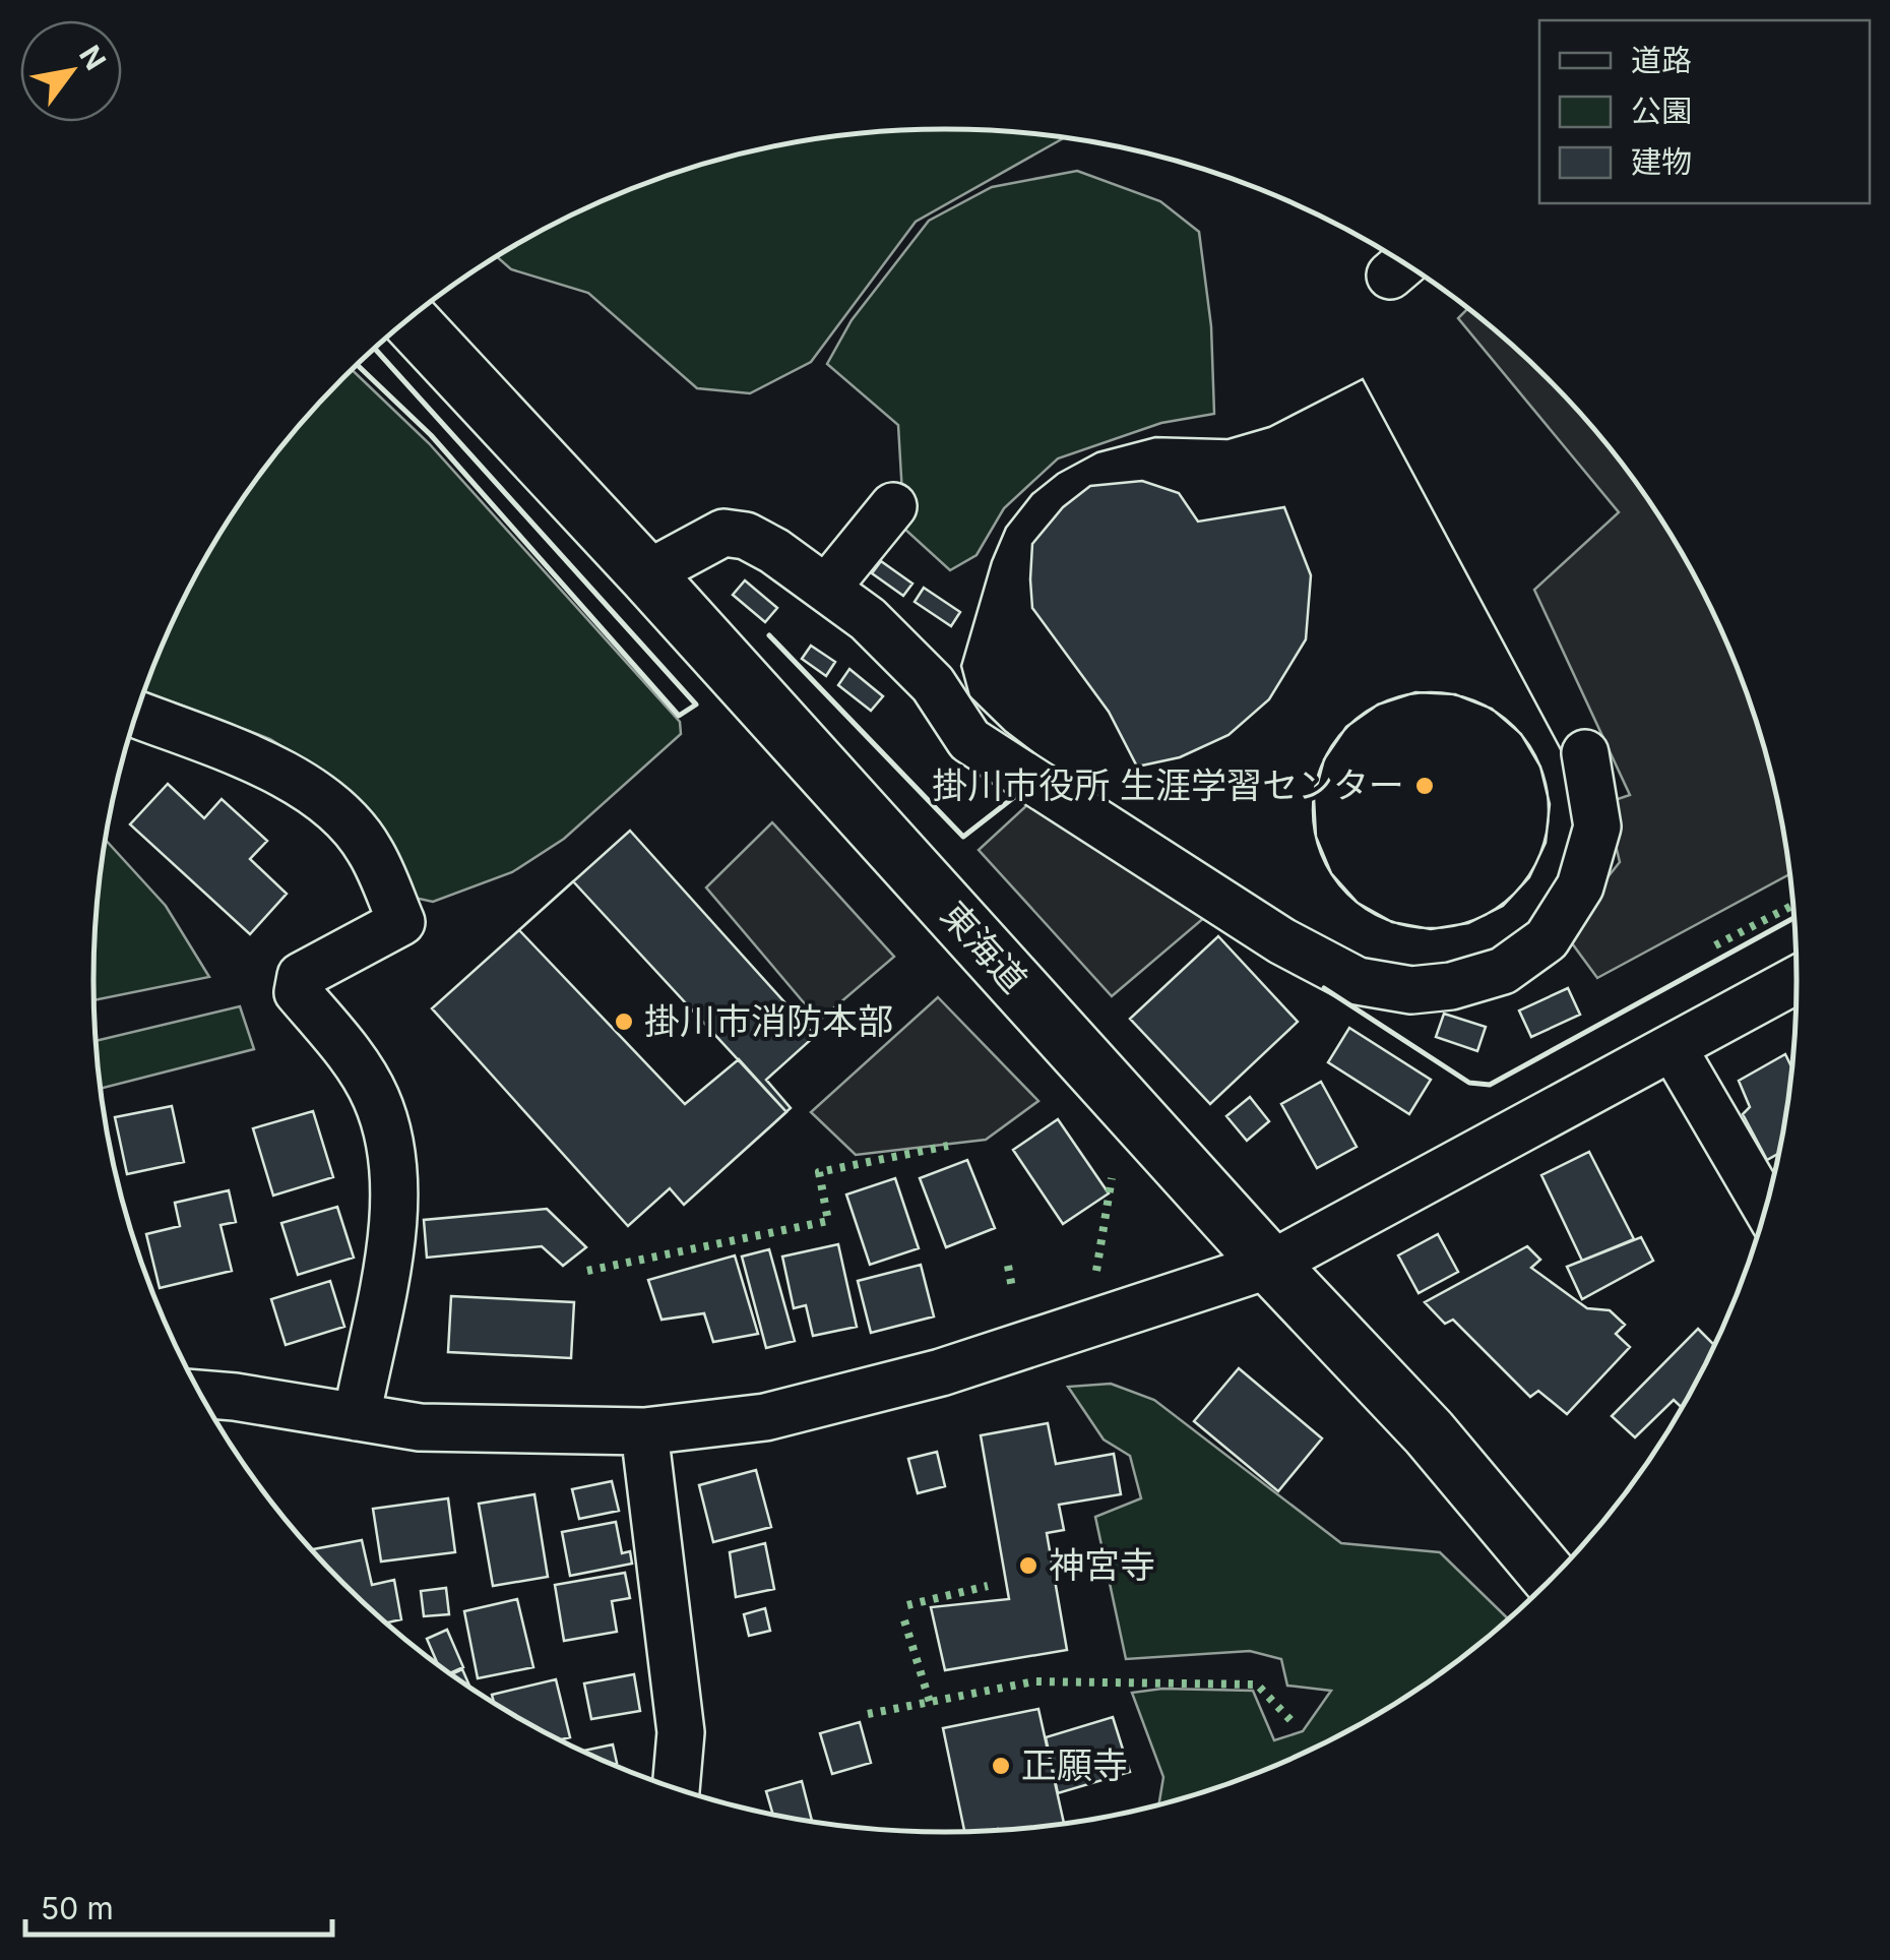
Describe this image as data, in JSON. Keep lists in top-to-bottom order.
{
  "streets": {
    "main road": ["東海道"]
  },
  "places": [
    "掛川市役所 生涯学習センター",
    "掛川市消防本部",
    "神宮寺",
    "正願寺"
  ],
  "legend": ["道路", "公園", "建物"],
  "scale_bar": "50 m",
  "north": "top right"
}
